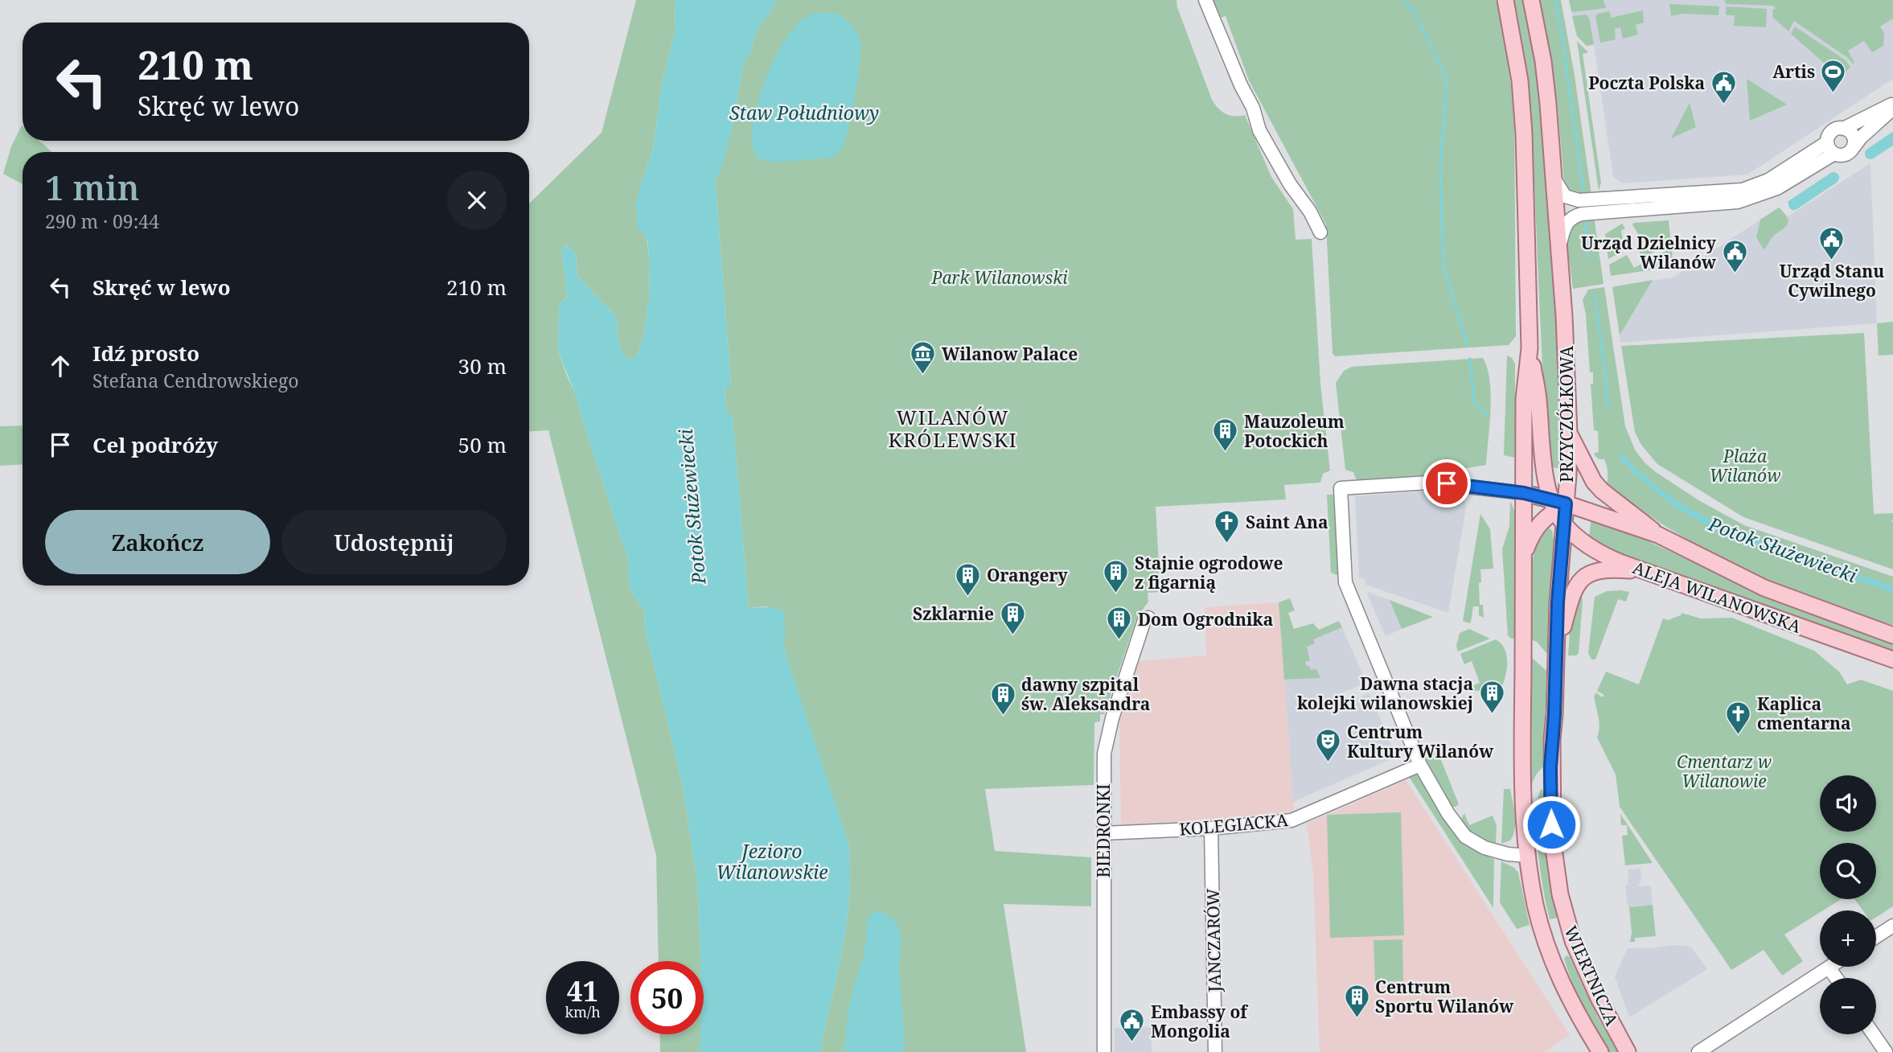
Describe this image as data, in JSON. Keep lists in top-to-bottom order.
{
  "streets": {
    "main road": ["PRZYCZÓŁKOWA", "ALEJA WILANOWSKA", "WIERTNICZA"],
    "street": ["KOLEGIACKA", "BIEDRONKI", "JANCZARÓW"]
  },
  "crossings": [
    ["PRZYCZÓŁKOWA", "ALEJA WILANOWSKA"],
    ["PRZYCZÓŁKOWA", "WIERTNICZA"],
    ["KOLEGIACKA", "BIEDRONKI"],
    ["KOLEGIACKA", "JANCZARÓW"]
  ],
  "districts": ["WILANÓW KRÓLEWSKI"],
  "water": ["Staw Południowy", "Potok Służewiecki", "Jezioro Wilanowskie"],
  "parks": ["Park Wilanowski", "Plaża Wilanów", "Cmentarz w Wilanowie"],
  "places": {
    "sports": ["Artis"],
    "public building": [
      "Poczta Polska",
      "Urząd Stanu Cywilnego",
      "Urząd Dzielnicy Wilanów",
      "Embassy of Mongolia"
    ],
    "museum": ["Wilanow Palace"],
    "building": [
      "Mauzoleum Potockich",
      "Stajnie ogrodowe z figarnią",
      "Orangery",
      "Szklarnie",
      "Dom Ogrodnika",
      "Dawna stacja kolejki wilanowskiej",
      "dawny szpital św. Aleksandra",
      "Centrum Sportu Wilanów"
    ],
    "church": ["Saint Ana", "Kaplica cmentarna"],
    "theatre": ["Centrum Kultury Wilanów"]
  },
  "page": {
    "turn": ["210 m", "Skręć w lewo"],
    "heading": ["1 min", "290 m · 09:44"],
    "list": [
      {
        "name": "Skręć w lewo",
        "value": "210 m"
      },
      {
        "name": "Idź prosto",
        "note": "Stefana Cendrowskiego",
        "value": "30 m"
      },
      {
        "name": "Cel podróży",
        "value": "50 m"
      }
    ],
    "buttons": ["Zakończ", "Udostępnij"],
    "map_buttons": ["+", "−"],
    "speed": "41 km/h",
    "limit": "50"
  }
}
